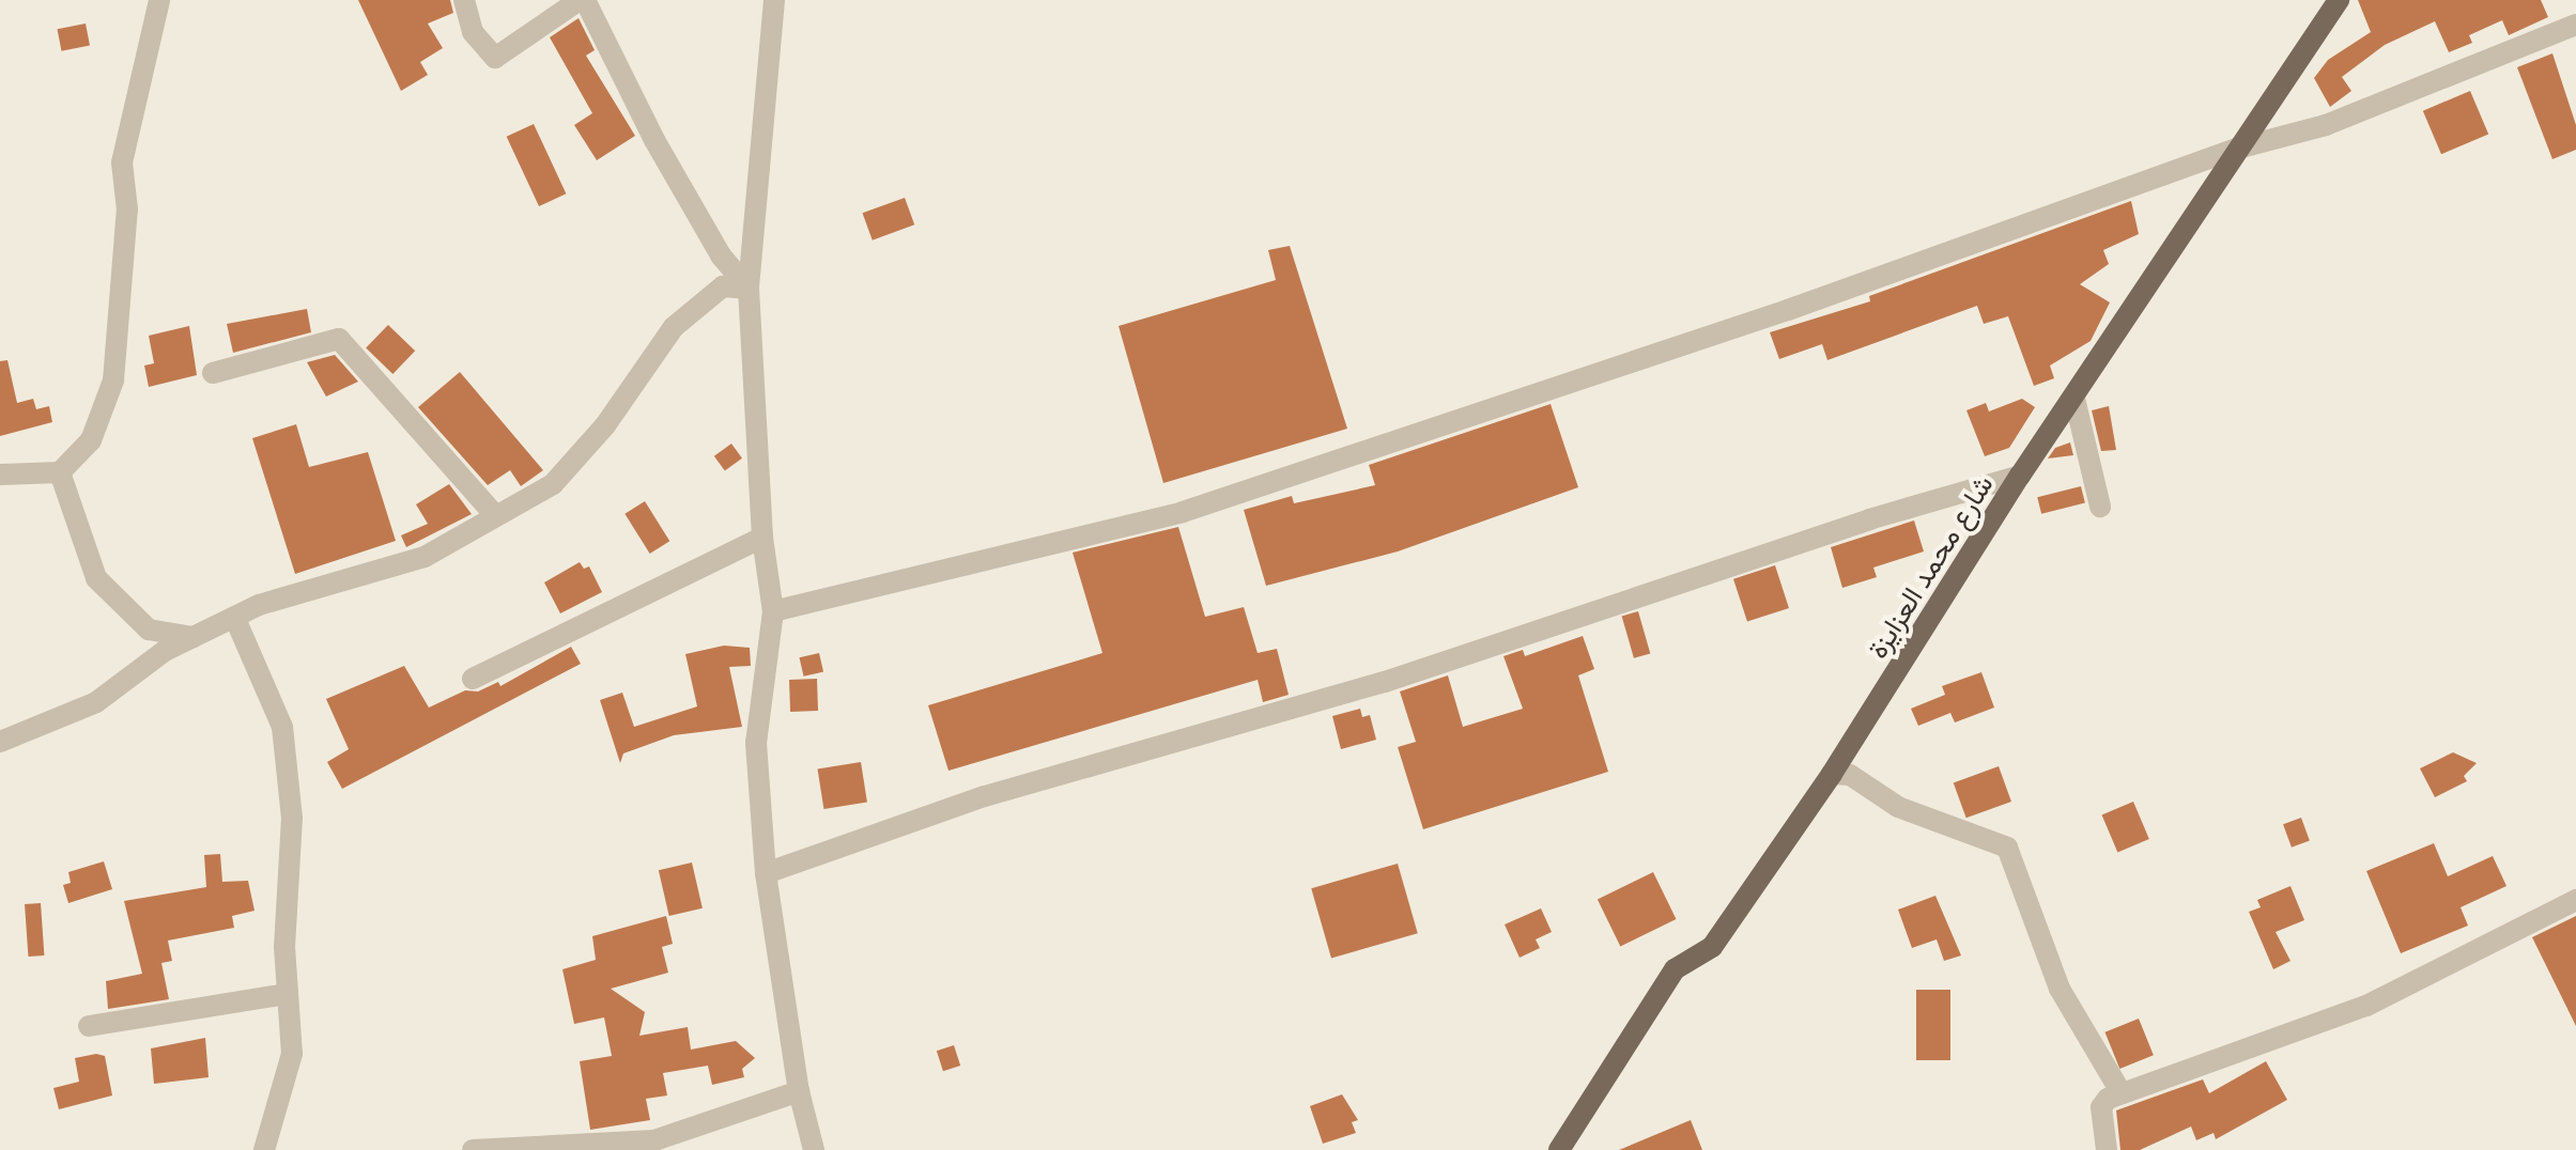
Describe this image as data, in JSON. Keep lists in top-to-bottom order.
{
  "streets": {
    "main road": ["شارع محمد العزايزة"]
  }
}
